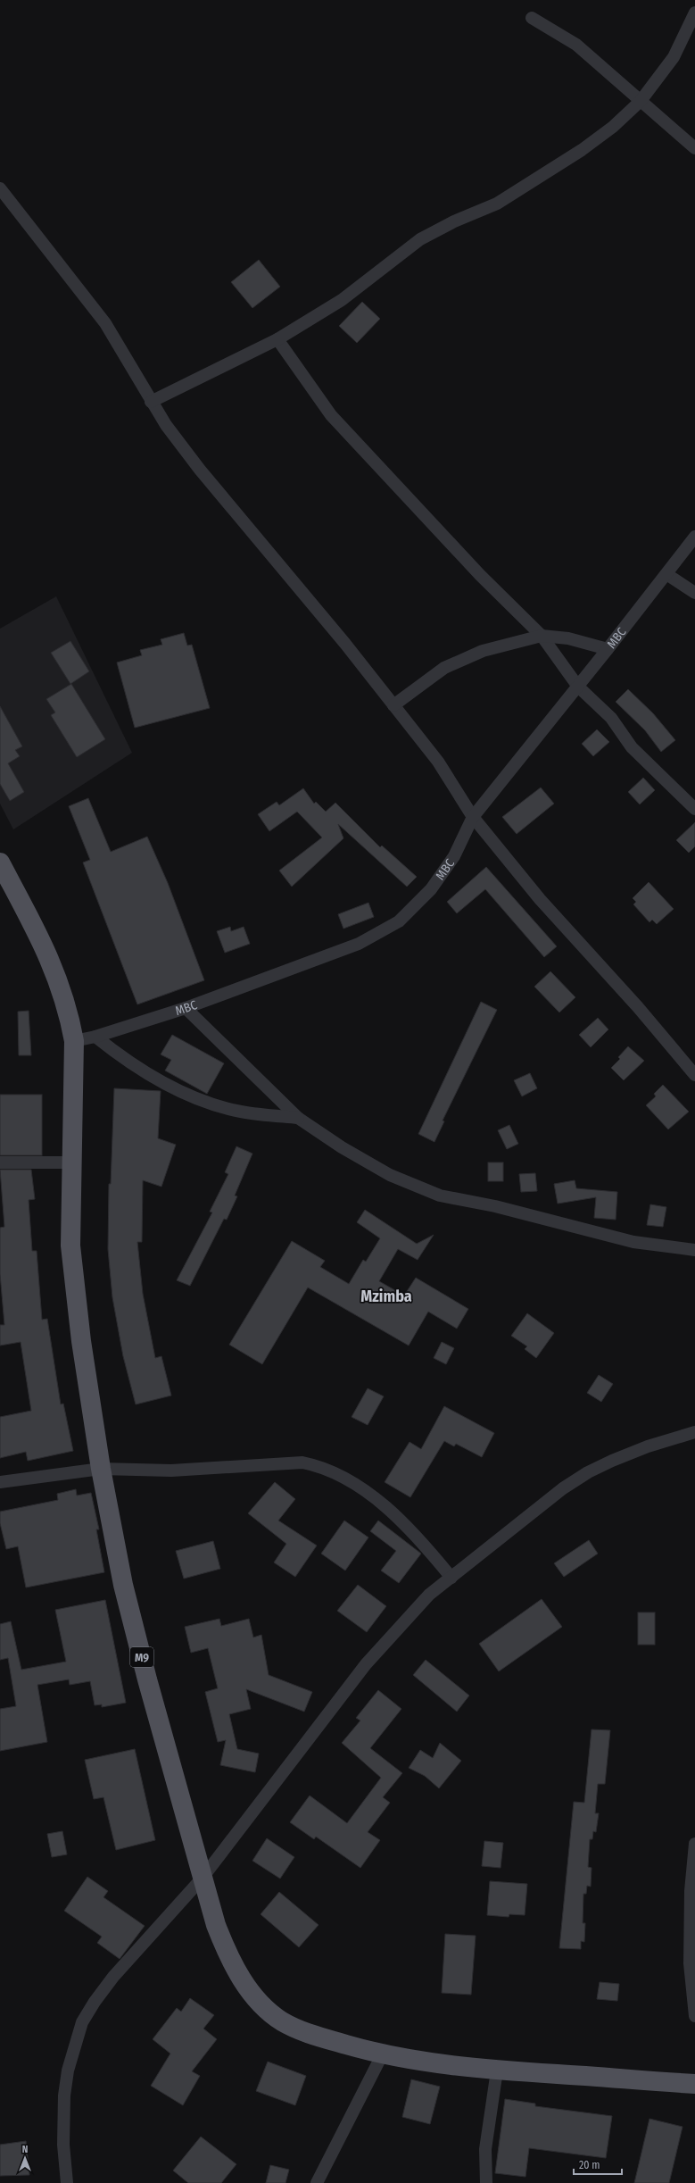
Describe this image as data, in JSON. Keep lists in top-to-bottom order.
{
  "streets": {
    "main road": ["M9"],
    "street": ["MBC"]
  },
  "crossings": [
    ["MBC", "M9"]
  ],
  "districts": ["Mzimba"],
  "scale_bar": "20 m",
  "north": "top"
}
